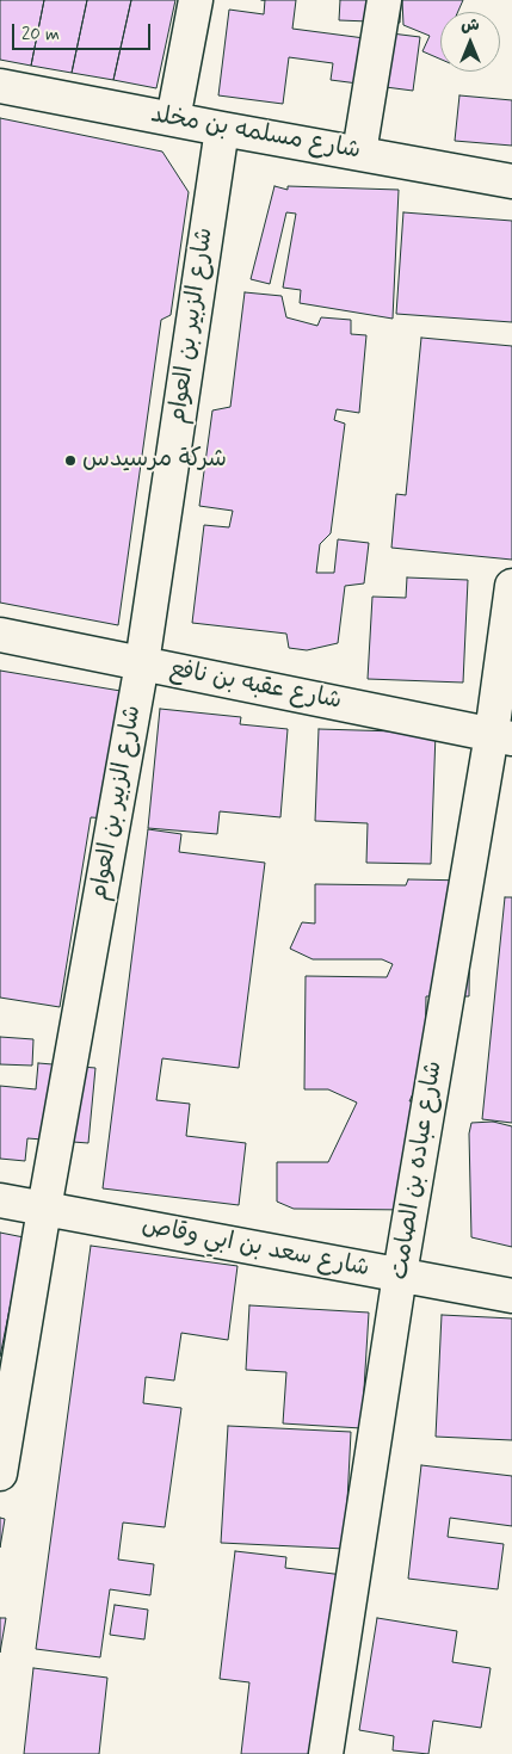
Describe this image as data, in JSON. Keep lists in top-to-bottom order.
{
  "streets": {
    "street": [
      "شارع مسلمه بن مخلد",
      "شارع الزبير بن العوام",
      "شارع عقبه بن نافع",
      "شارع عباده بن الصامت",
      "شارع سعد بن ابي وقاص"
    ]
  },
  "crossings": [
    ["شارع مسلمه بن مخلد", "شارع الزبير بن العوام"],
    ["شارع الزبير بن العوام", "شارع عقبه بن نافع"],
    ["شارع الزبير بن العوام", "شارع سعد بن ابي وقاص"],
    ["شارع عقبه بن نافع", "شارع عباده بن الصامت"],
    ["شارع عباده بن الصامت", "شارع سعد بن ابي وقاص"]
  ],
  "places": ["شركة مرسيدس"],
  "scale_bar": "20 m",
  "north": "top"
}
